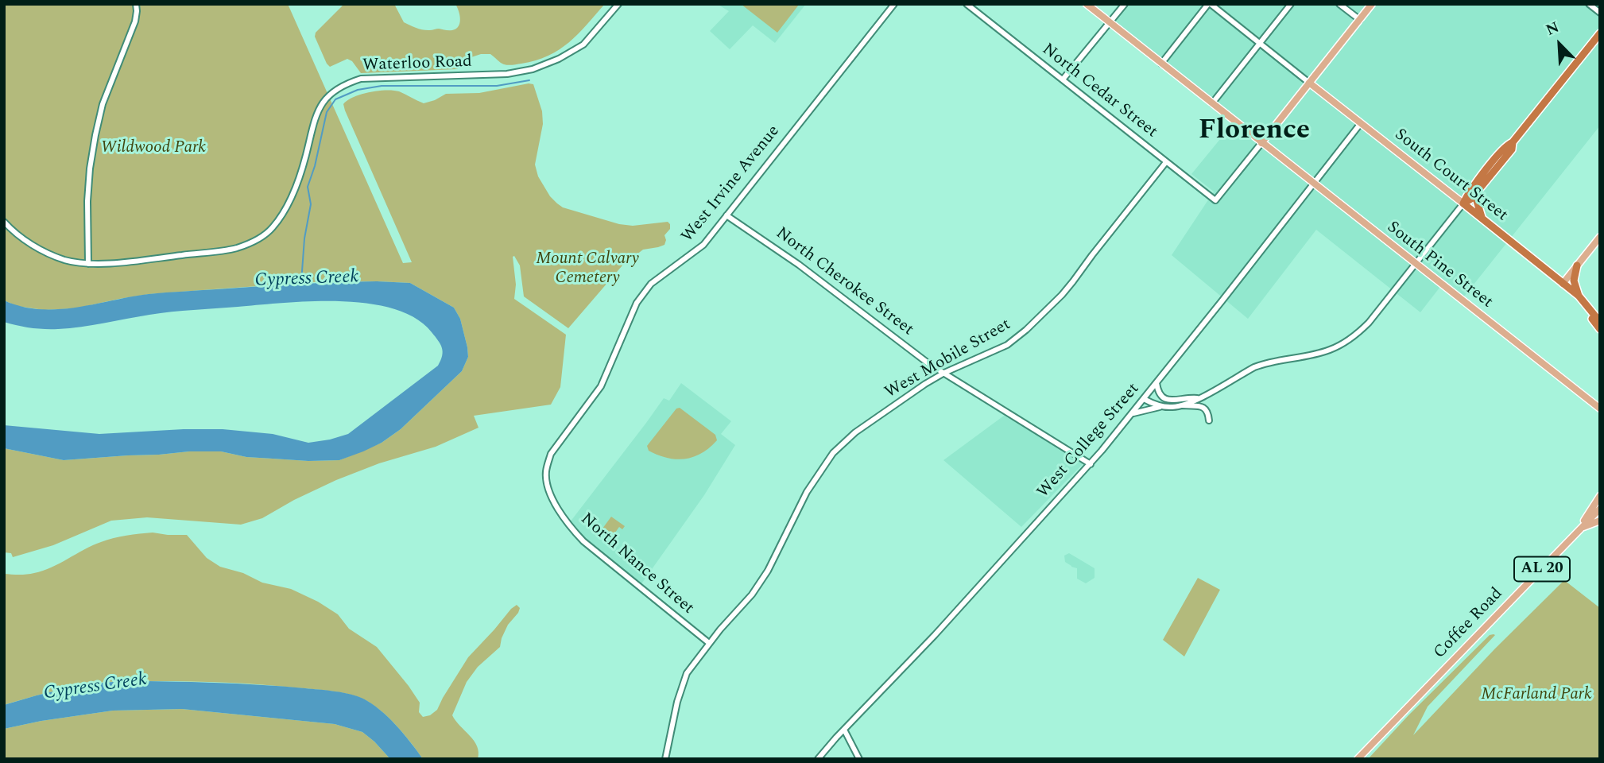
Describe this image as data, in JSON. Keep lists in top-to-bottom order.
{
  "streets": {
    "highway": ["South Court Street"],
    "main road": ["South Pine Street", "AL 20", "Coffee Road"],
    "street": [
      "Waterloo Road",
      "North Cedar Street",
      "West Irvine Avenue",
      "North Cherokee Street",
      "West Mobile Street",
      "West College Street",
      "North Nance Street"
    ]
  },
  "crossings": [
    ["North Cedar Street", "South Pine Street"],
    ["North Cedar Street", "West Mobile Street"],
    ["South Court Street", "West College Street"],
    ["West Irvine Avenue", "North Cherokee Street"],
    ["West Irvine Avenue", "North Nance Street"],
    ["South Pine Street", "West College Street"],
    ["North Cherokee Street", "West Mobile Street"],
    ["North Cherokee Street", "West College Street"],
    ["West Mobile Street", "North Nance Street"]
  ],
  "districts": ["Florence"],
  "water": ["Cypress Creek"],
  "parks": ["Wildwood Park", "Mount Calvary Cemetery", "McFarland Park"],
  "north": "top left"
}
